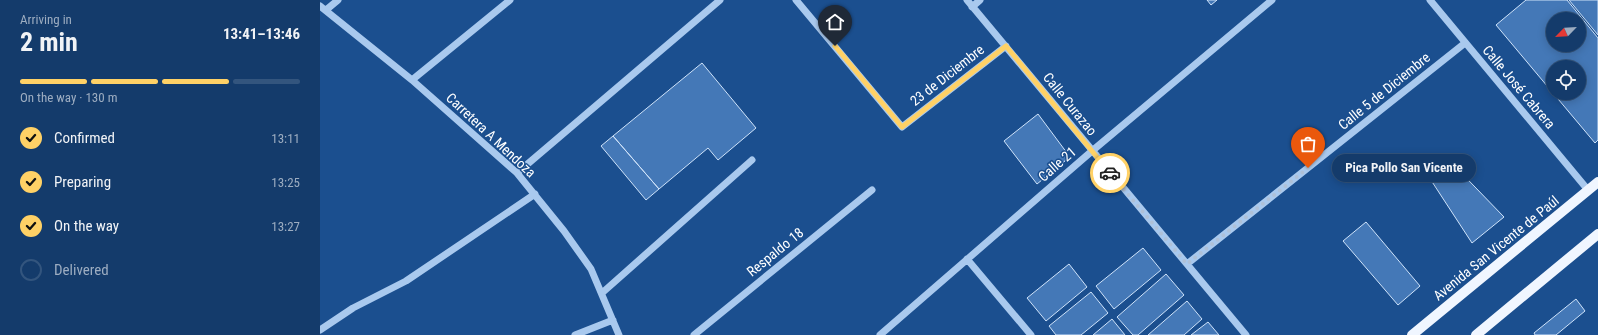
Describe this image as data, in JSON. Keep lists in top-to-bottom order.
{
  "streets": {
    "main road": ["Avenida San Vicente de Paúl"],
    "street": [
      "23 de Diciembre",
      "Calle José Cabrera",
      "Calle 5 de Diciembre",
      "Calle Curazao",
      "Carretera A Mendoza",
      "Calle 21",
      "Respaldo 18"
    ]
  },
  "crossings": [
    ["23 de Diciembre", "Calle Curazao"],
    ["Calle José Cabrera", "Calle 5 de Diciembre"],
    ["Calle José Cabrera", "Avenida San Vicente de Paúl"],
    ["Calle 5 de Diciembre", "Calle Curazao"],
    ["Calle Curazao", "Calle 21"]
  ],
  "places": ["Pica Pollo San Vicente"],
  "north": "bottom left",
  "page": {
    "heading": ["2 min", "Arriving in", "13:41–13:46"],
    "bar": "On the way · 130 m",
    "list": [
      ["Confirmed", "13:11"],
      ["Preparing", "13:25"],
      ["On the way", "13:27"],
      "Delivered"
    ],
    "bubble": "Pica Pollo San Vicente"
  }
}
